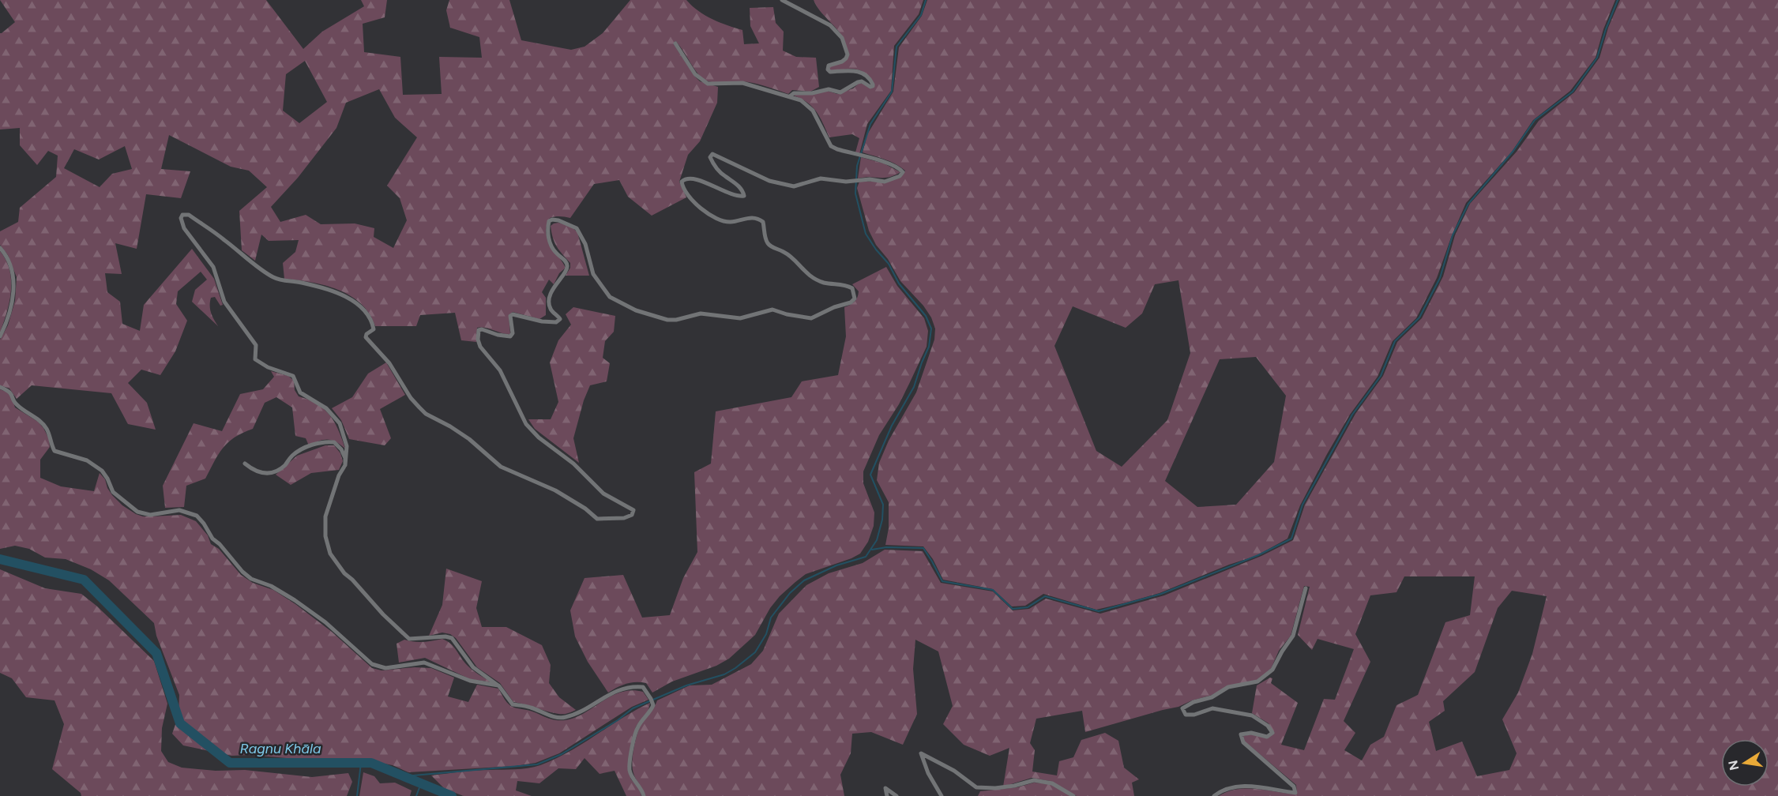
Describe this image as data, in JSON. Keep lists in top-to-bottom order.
{
  "water": ["Ragnu Khāla"],
  "north": "left"
}
